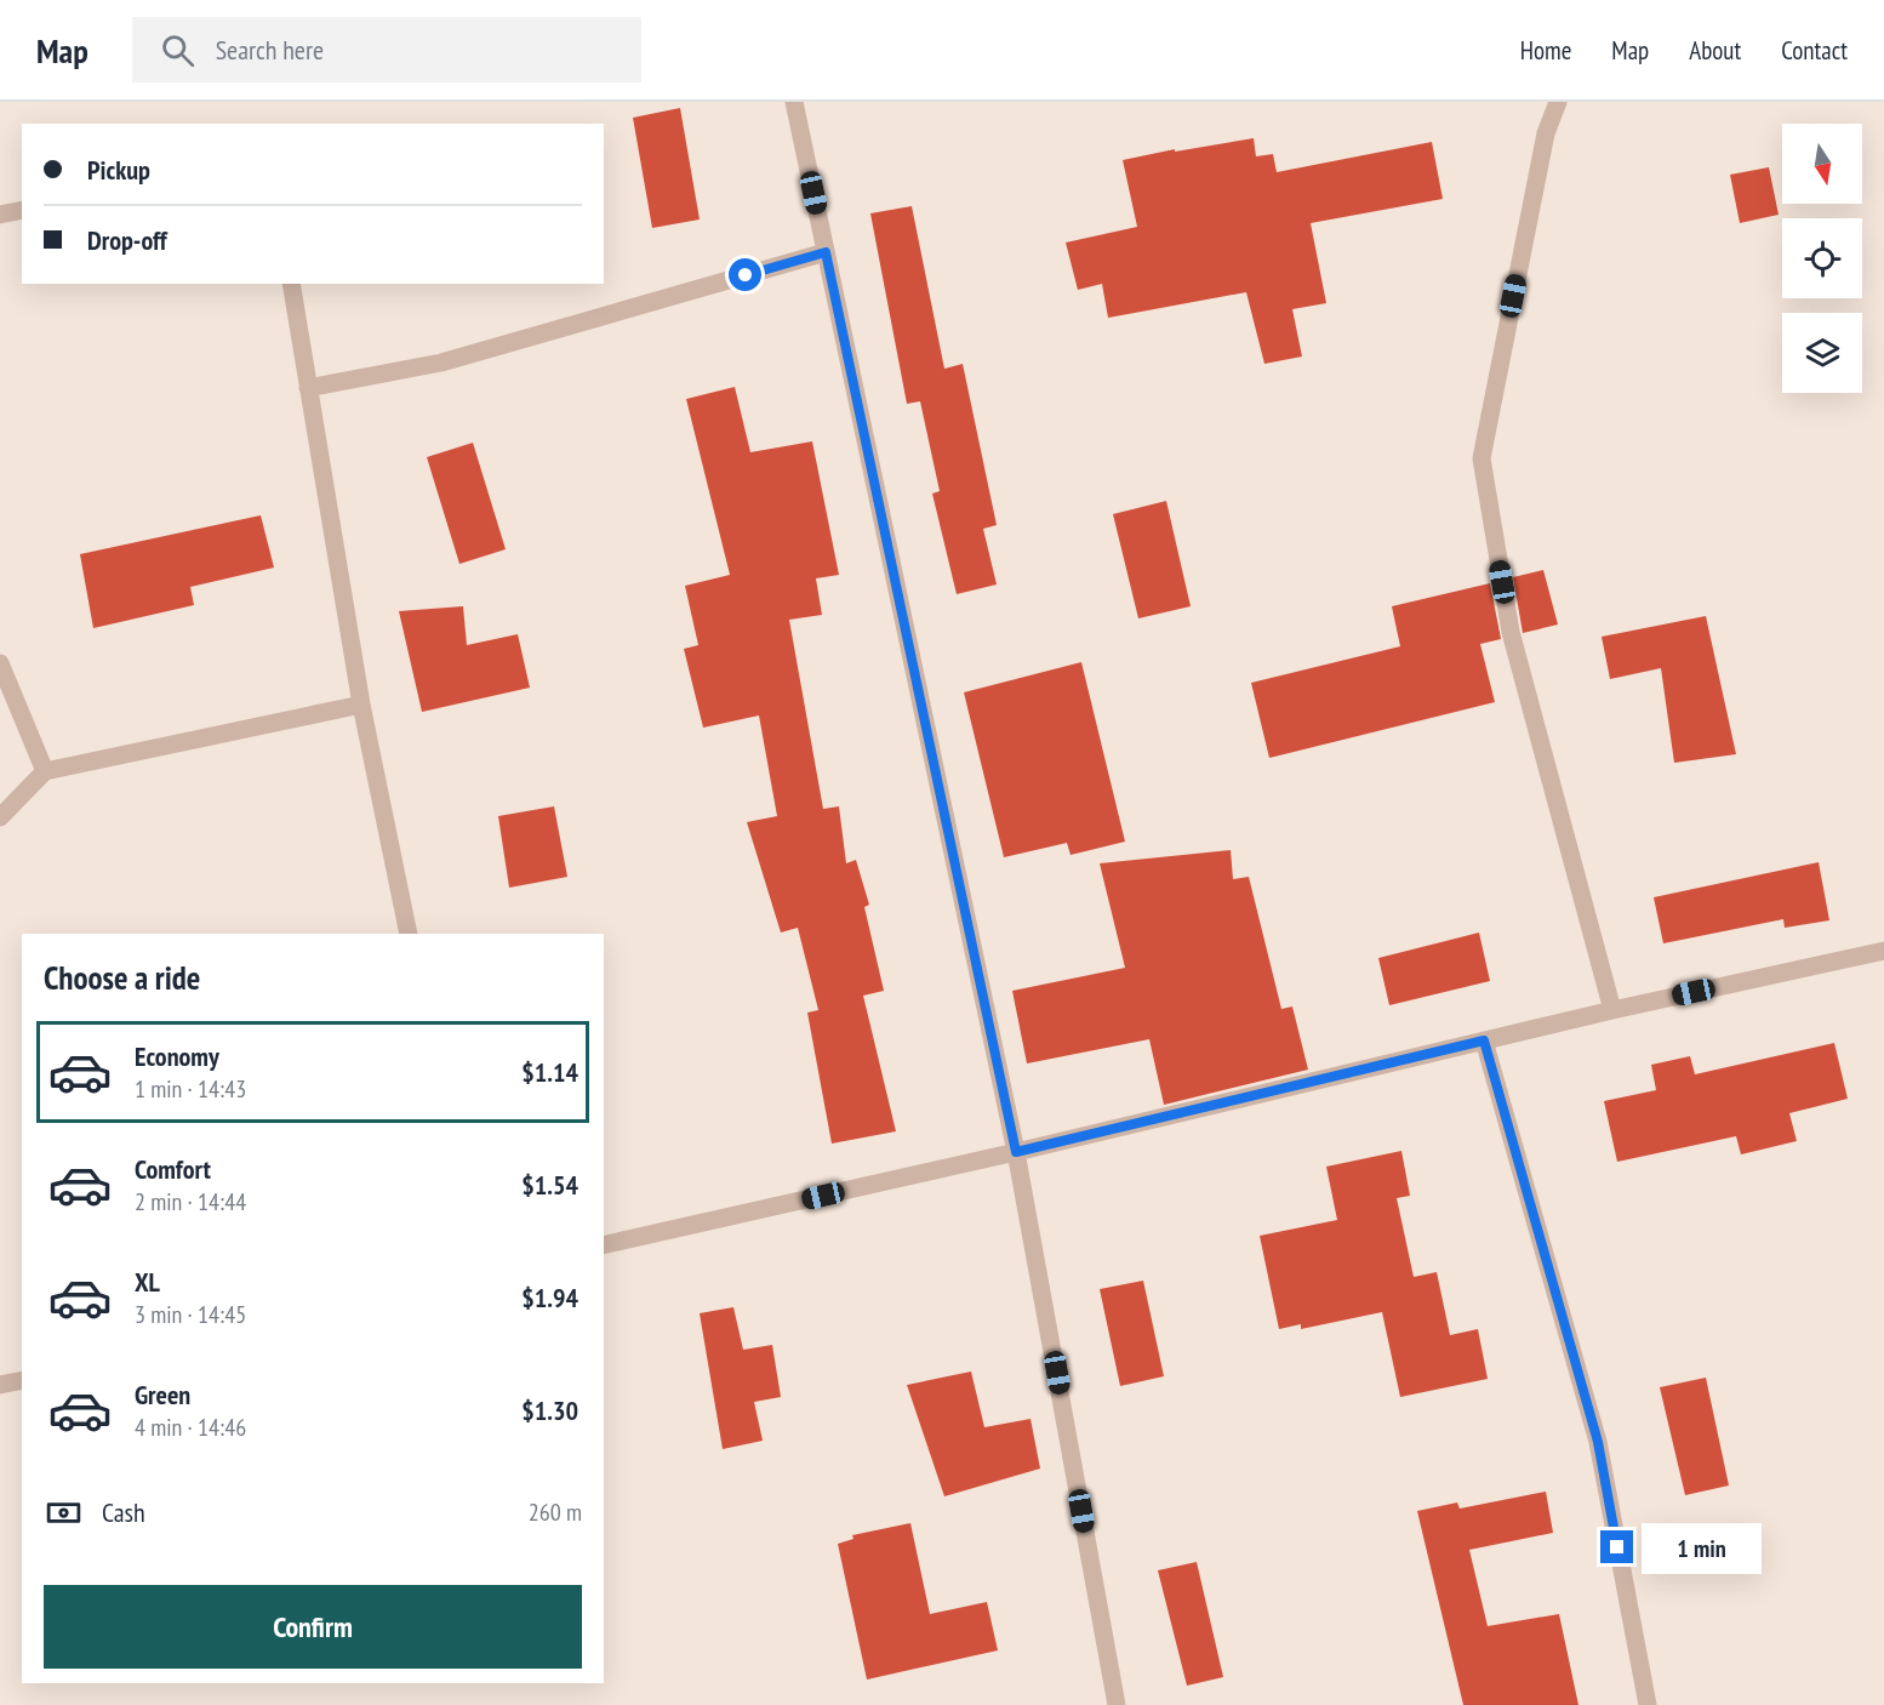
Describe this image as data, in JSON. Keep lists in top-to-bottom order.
{
  "north": "bottom",
  "page": {
    "header": "Map",
    "search": "Search here",
    "nav": [
      "Home",
      "Map",
      "About",
      "Contact"
    ],
    "banner": ["Pickup", "Drop-off"],
    "heading": "Choose a ride",
    "list": [
      {
        "name": "Economy",
        "note": "1 min · 14:43",
        "value": "$1.14"
      },
      {
        "name": "Comfort",
        "note": "2 min · 14:44",
        "value": "$1.54"
      },
      {
        "name": "XL",
        "note": "3 min · 14:45",
        "value": "$1.94"
      },
      {
        "name": "Green",
        "note": "4 min · 14:46",
        "value": "$1.30"
      }
    ],
    "pay": ["Cash", "260 m"],
    "bubble": "1 min",
    "buttons": "Confirm"
  }
}
